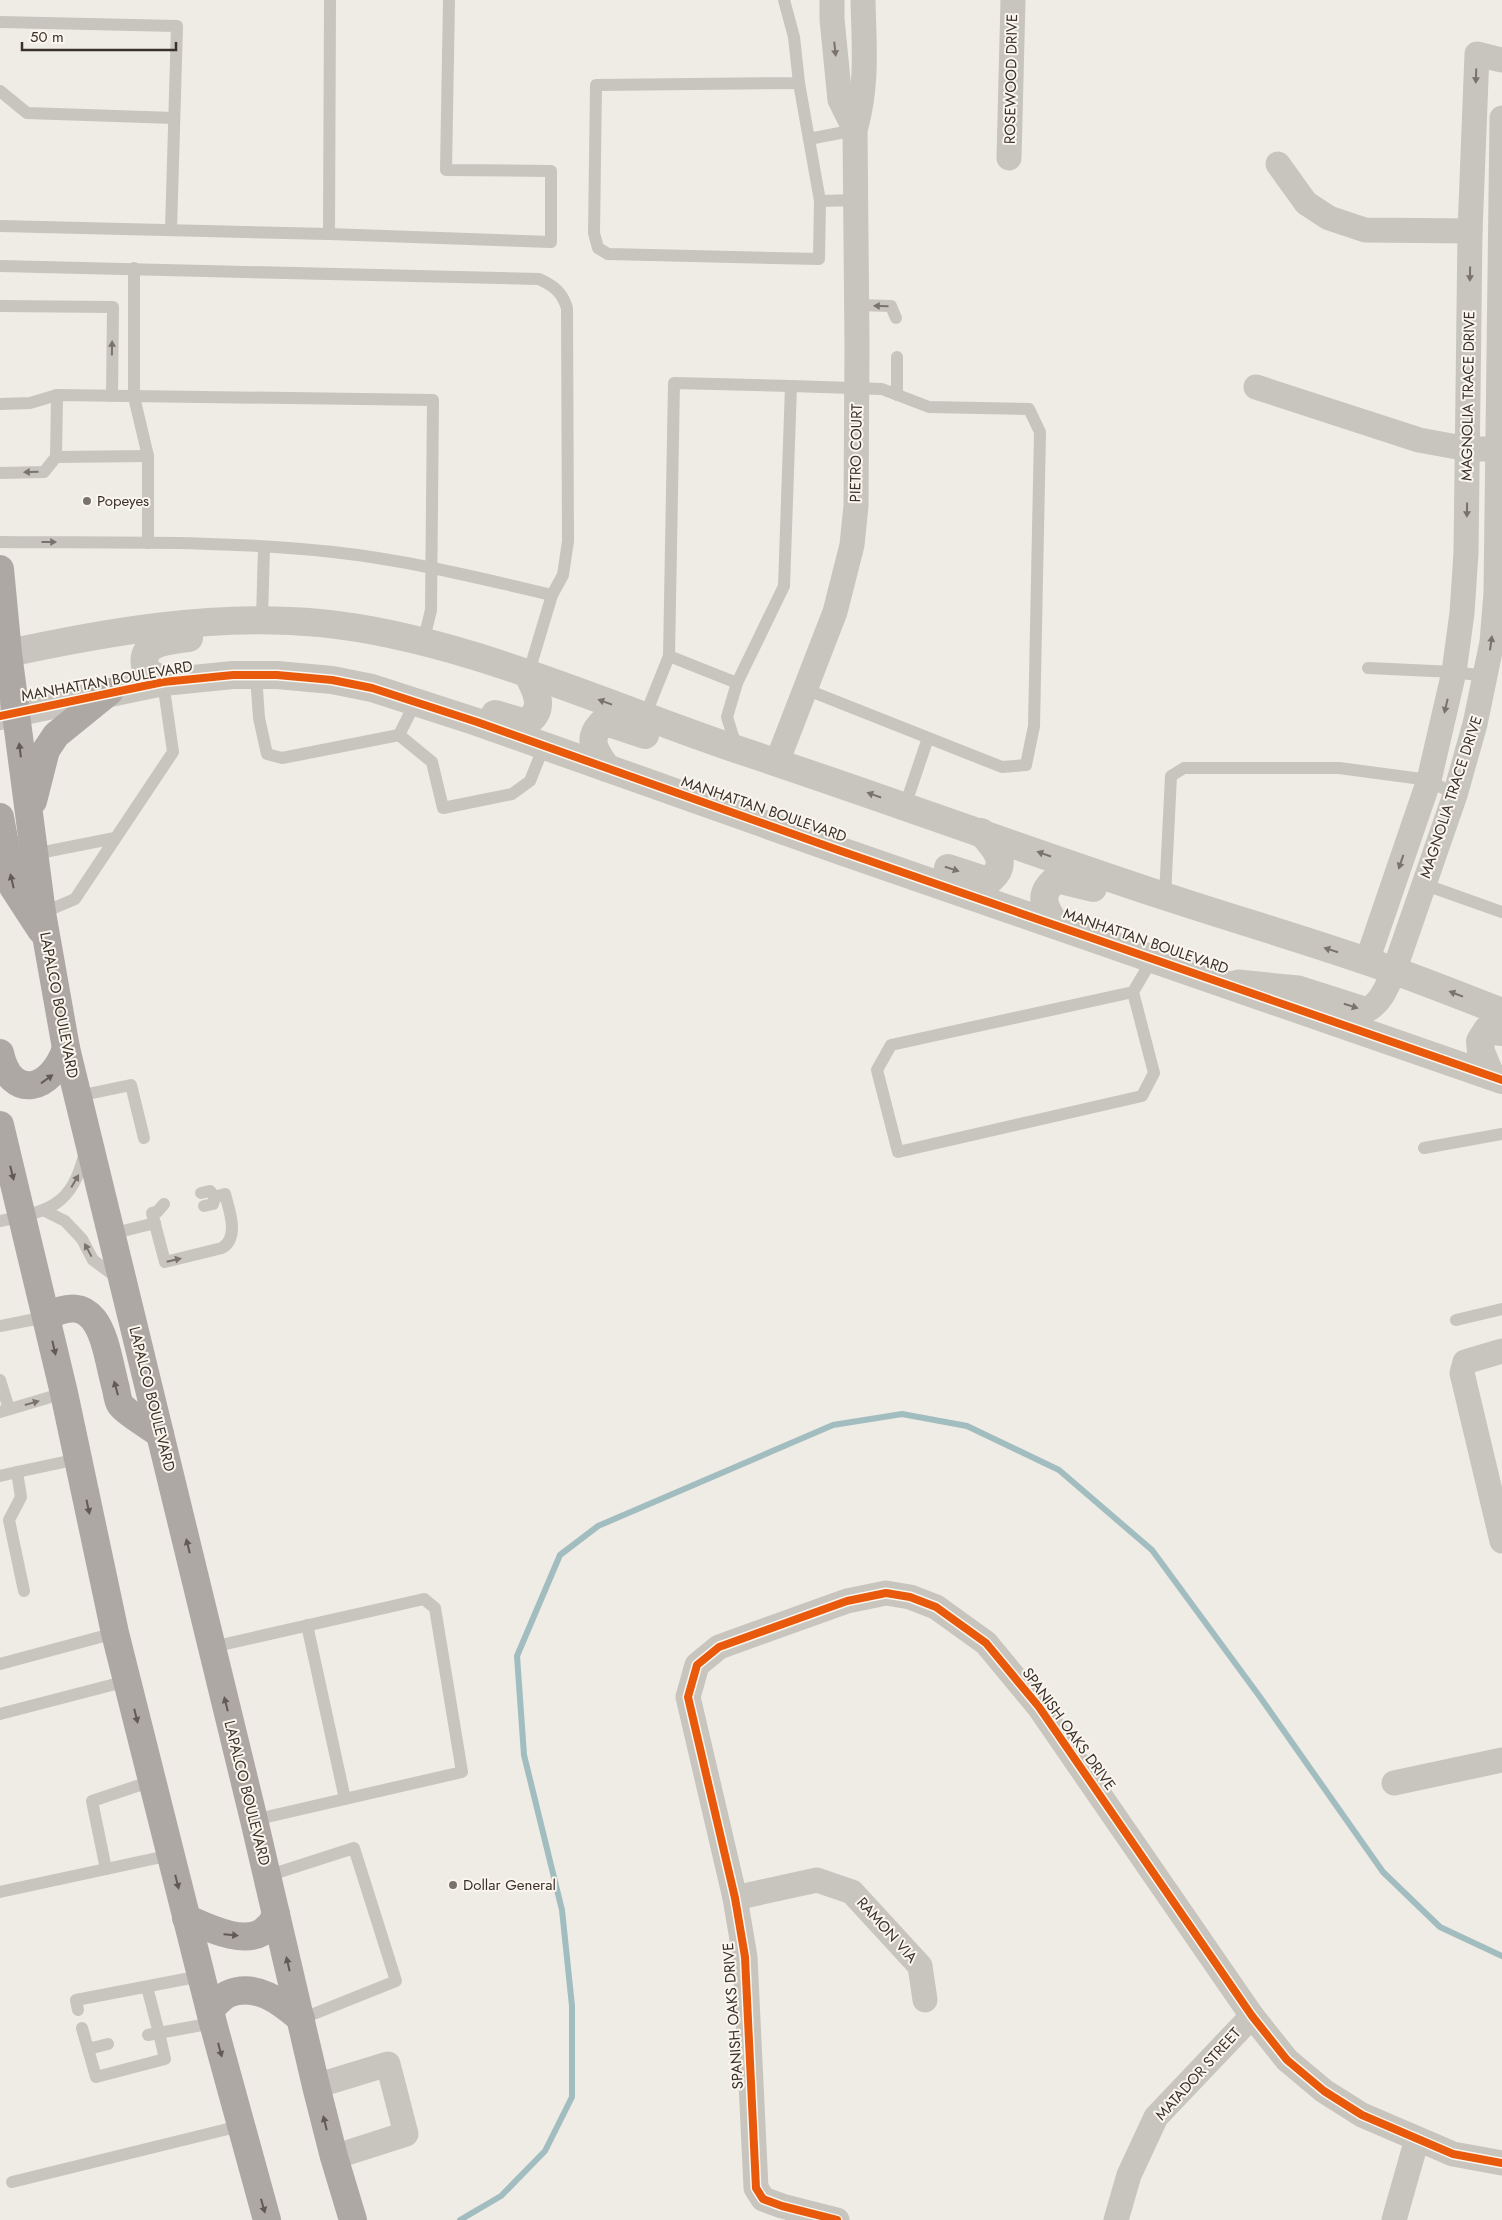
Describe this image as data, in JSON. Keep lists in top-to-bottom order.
{
  "streets": {
    "main road": ["LAPALCO BOULEVARD"],
    "street": [
      "ROSEWOOD DRIVE",
      "MAGNOLIA TRACE DRIVE",
      "PIETRO COURT",
      "MANHATTAN BOULEVARD",
      "SPANISH OAKS DRIVE",
      "RAMON VIA",
      "MATADOR STREET"
    ]
  },
  "crossings": [
    ["MAGNOLIA TRACE DRIVE", "MANHATTAN BOULEVARD"],
    ["MANHATTAN BOULEVARD", "LAPALCO BOULEVARD"],
    ["SPANISH OAKS DRIVE", "RAMON VIA"],
    ["SPANISH OAKS DRIVE", "MATADOR STREET"]
  ],
  "places": ["Popeyes", "Dollar General"],
  "scale_bar": "50 m"
}
